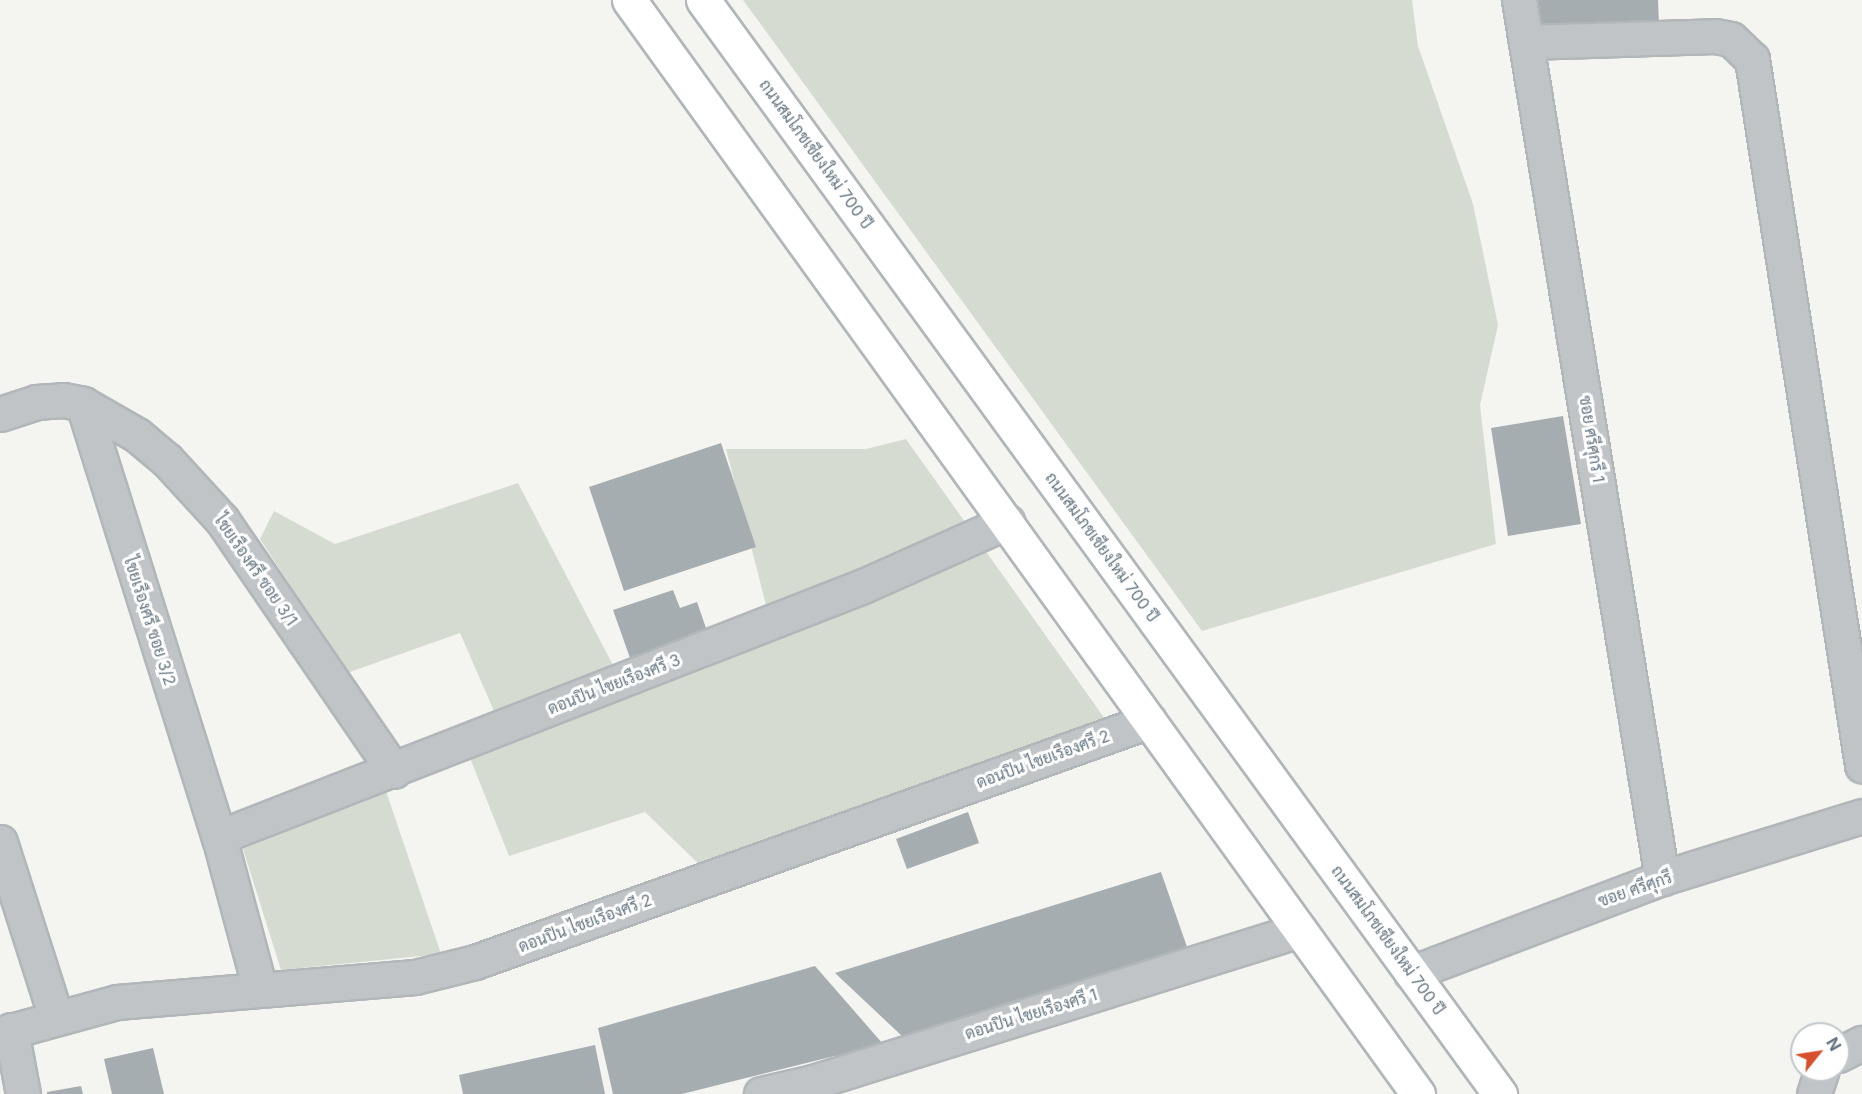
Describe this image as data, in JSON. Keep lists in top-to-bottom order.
{
  "streets": {
    "main road": ["ถนนสมโภชเชียงใหม่ 700 ปี"],
    "street": [
      "ซอย ศรีศุกรี 1",
      "ไชยเรืองศรี ซอย 3/1",
      "ไชยเรืองศรี ซอย 3/2",
      "ดอนปิน ไชยเรืองศรี 3",
      "ดอนปิน ไชยเรืองศรี 2",
      "ซอย ศรีศุกรี",
      "ดอนปิน ไชยเรืองศรี 1"
    ]
  },
  "crossings": [
    ["ถนนสมโภชเชียงใหม่ 700 ปี", "ซอย ศรีศุกรี"],
    ["ซอย ศรีศุกรี 1", "ซอย ศรีศุกรี"],
    ["ไชยเรืองศรี ซอย 3/1", "ไชยเรืองศรี ซอย 3/2"],
    ["ไชยเรืองศรี ซอย 3/1", "ดอนปิน ไชยเรืองศรี 3"],
    ["ไชยเรืองศรี ซอย 3/2", "ดอนปิน ไชยเรืองศรี 3"],
    ["ไชยเรืองศรี ซอย 3/2", "ดอนปิน ไชยเรืองศรี 2"]
  ],
  "north": "top right"
}
